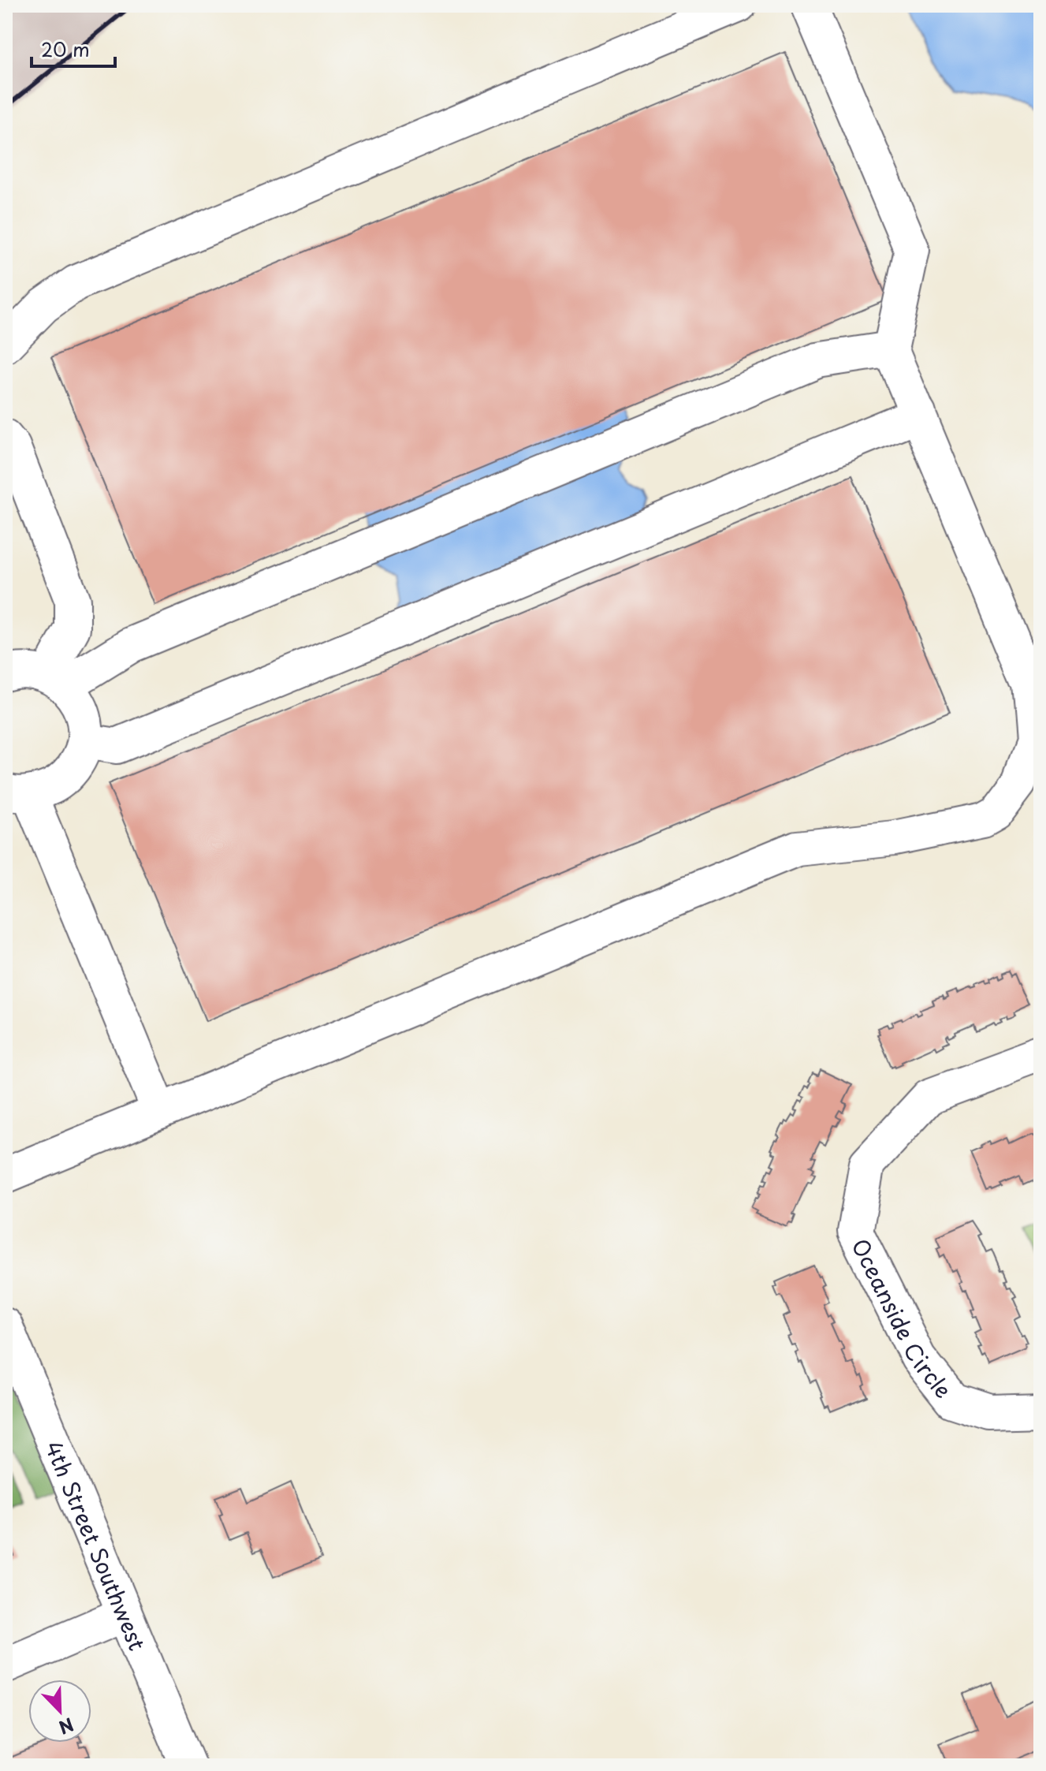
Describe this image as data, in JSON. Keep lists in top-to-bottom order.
{
  "streets": {
    "street": ["Oceanside Circle", "4th Street Southwest"]
  },
  "scale_bar": "20 m",
  "north": "bottom right"
}
